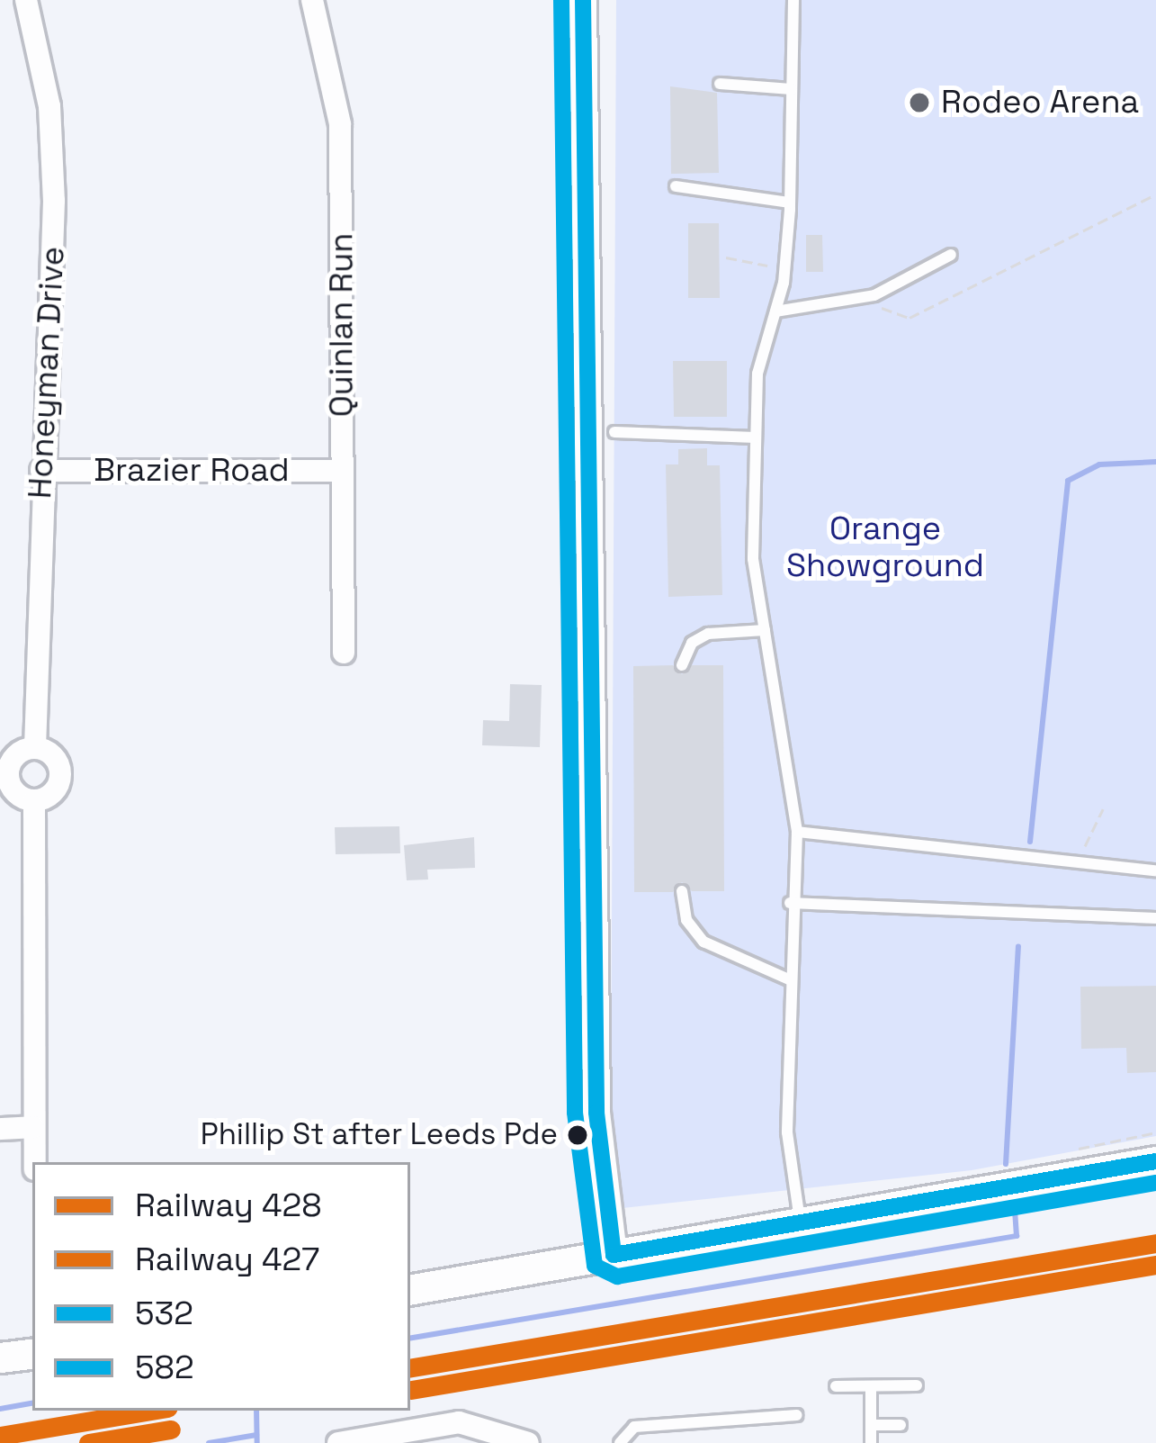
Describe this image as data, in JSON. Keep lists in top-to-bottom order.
{
  "streets": {
    "street": ["Quinlan Run", "Honeyman Drive", "Brazier Road"]
  },
  "crossings": [
    ["Quinlan Run", "Brazier Road"],
    ["Honeyman Drive", "Brazier Road"]
  ],
  "parks": ["Orange Showground"],
  "places": ["Rodeo Arena", "Phillip St after Leeds Pde"],
  "lines": [
    "transit line 532",
    "transit line 582",
    "rail line 428",
    "rail line 427"
  ],
  "legend": [
    "Railway 428",
    "Railway 427",
    "532",
    "582"
  ]
}
